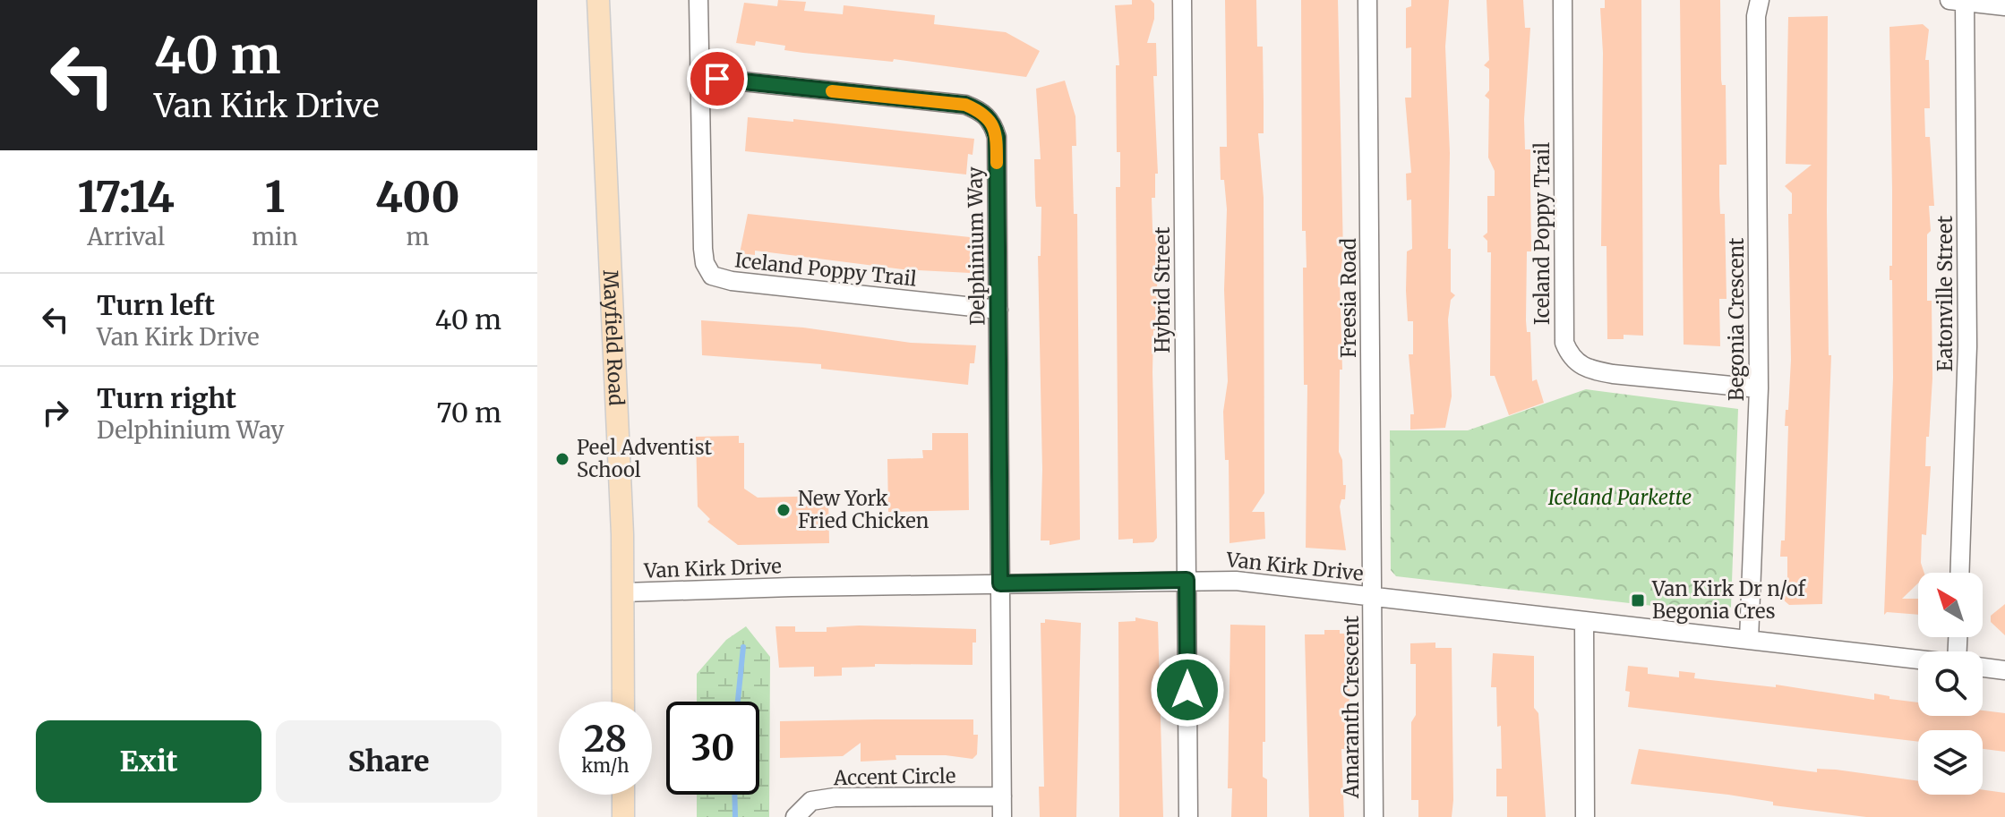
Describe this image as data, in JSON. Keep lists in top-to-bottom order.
{
  "streets": {
    "main road": ["Mayfield Road"],
    "street": [
      "Iceland Poppy Trail",
      "Delphinium Way",
      "Hybrid Street",
      "Eatonville Street",
      "Freesia Road",
      "Begonia Crescent",
      "Van Kirk Drive",
      "Amaranth Crescent",
      "Accent Circle"
    ]
  },
  "crossings": [
    ["Iceland Poppy Trail", "Delphinium Way"],
    ["Iceland Poppy Trail", "Begonia Crescent"],
    ["Delphinium Way", "Van Kirk Drive"],
    ["Hybrid Street", "Van Kirk Drive"],
    ["Freesia Road", "Van Kirk Drive"],
    ["Freesia Road", "Amaranth Crescent"],
    ["Begonia Crescent", "Van Kirk Drive"],
    ["Mayfield Road", "Van Kirk Drive"],
    ["Van Kirk Drive", "Amaranth Crescent"]
  ],
  "parks": ["Iceland Parkette"],
  "places": {
    "other": ["Peel Adventist School", "New York Fried Chicken"],
    "transit": ["Van Kirk Dr n/of Begonia Cres"]
  },
  "north": "top left",
  "page": {
    "turn": ["40 m", "Van Kirk Drive"],
    "eta": [
      "17:14",
      "Arrival",
      "1",
      "min",
      "400",
      "m"
    ],
    "list": [
      {
        "name": "Turn left",
        "note": "Van Kirk Drive",
        "value": "40 m"
      },
      {
        "name": "Turn right",
        "note": "Delphinium Way",
        "value": "70 m"
      }
    ],
    "speed": "28 km/h",
    "limit": "30",
    "buttons": ["Exit", "Share"]
  }
}
